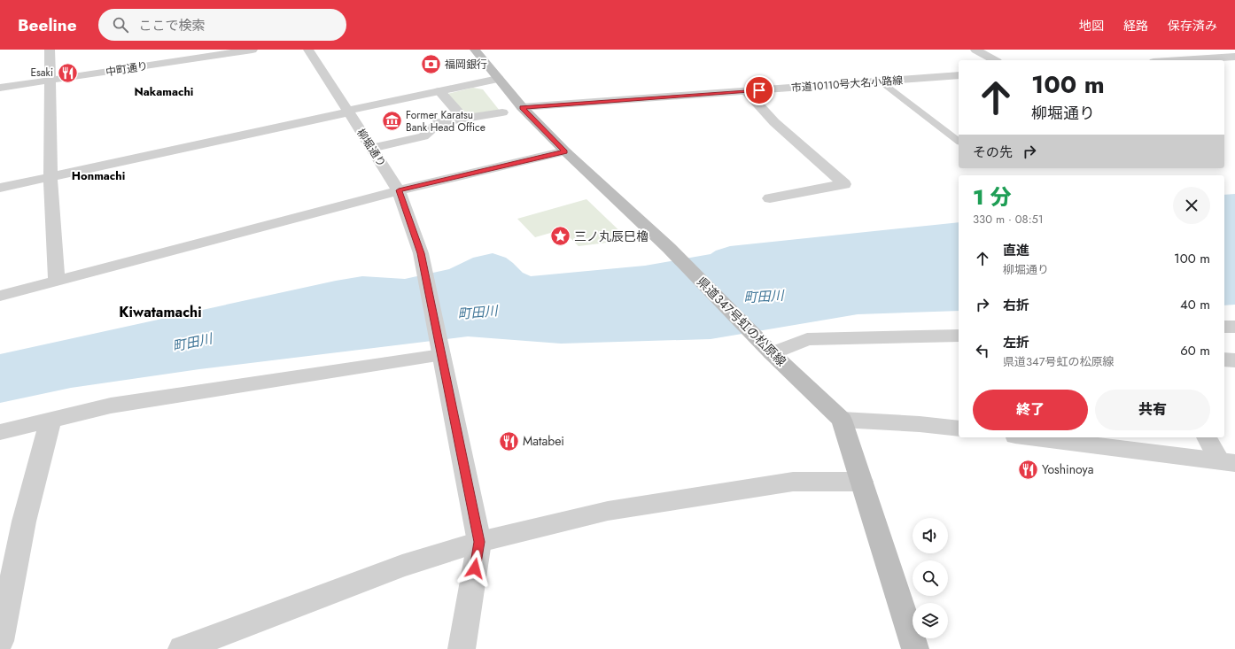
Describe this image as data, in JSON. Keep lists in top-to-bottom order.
{
  "streets": {
    "main road": ["県道347号虹の松原線"],
    "street": ["中町通り", "市道10110号大名小路線", "柳堀通り"]
  },
  "crossings": [
    ["市道10110号大名小路線", "県道347号虹の松原線"]
  ],
  "districts": ["Nakamachi", "Honmachi", "Kiwatamachi"],
  "water": ["町田川"],
  "places": {
    "bank": ["福岡銀行"],
    "restaurant": ["Esaki", "Matabei", "Yoshinoya"],
    "museum": ["Former Karatsu Bank Head Office"],
    "place": ["三ノ丸辰巳櫓"]
  },
  "page": {
    "header": "Beeline",
    "search": "ここで検索",
    "nav": ["地図", "経路", "保存済み"],
    "turn": ["100 m", "柳堀通り"],
    "then": "その先",
    "heading": ["1 分", "330 m · 08:51"],
    "list": [
      {
        "name": "直進",
        "note": "柳堀通り",
        "value": "100 m"
      },
      {
        "name": "右折",
        "value": "40 m"
      },
      {
        "name": "左折",
        "note": "県道347号虹の松原線",
        "value": "60 m"
      }
    ],
    "buttons": ["終了", "共有"]
  }
}
